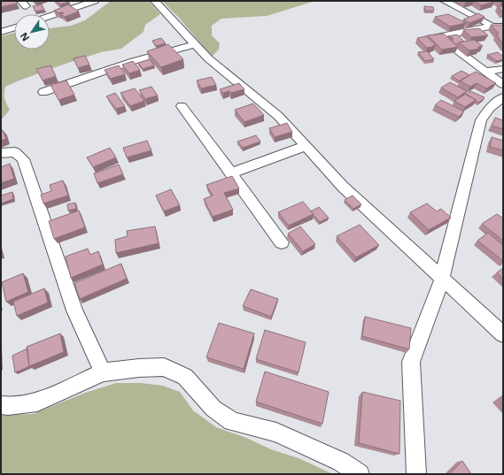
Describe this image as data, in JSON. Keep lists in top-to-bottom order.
{
  "north": "bottom left"
}
